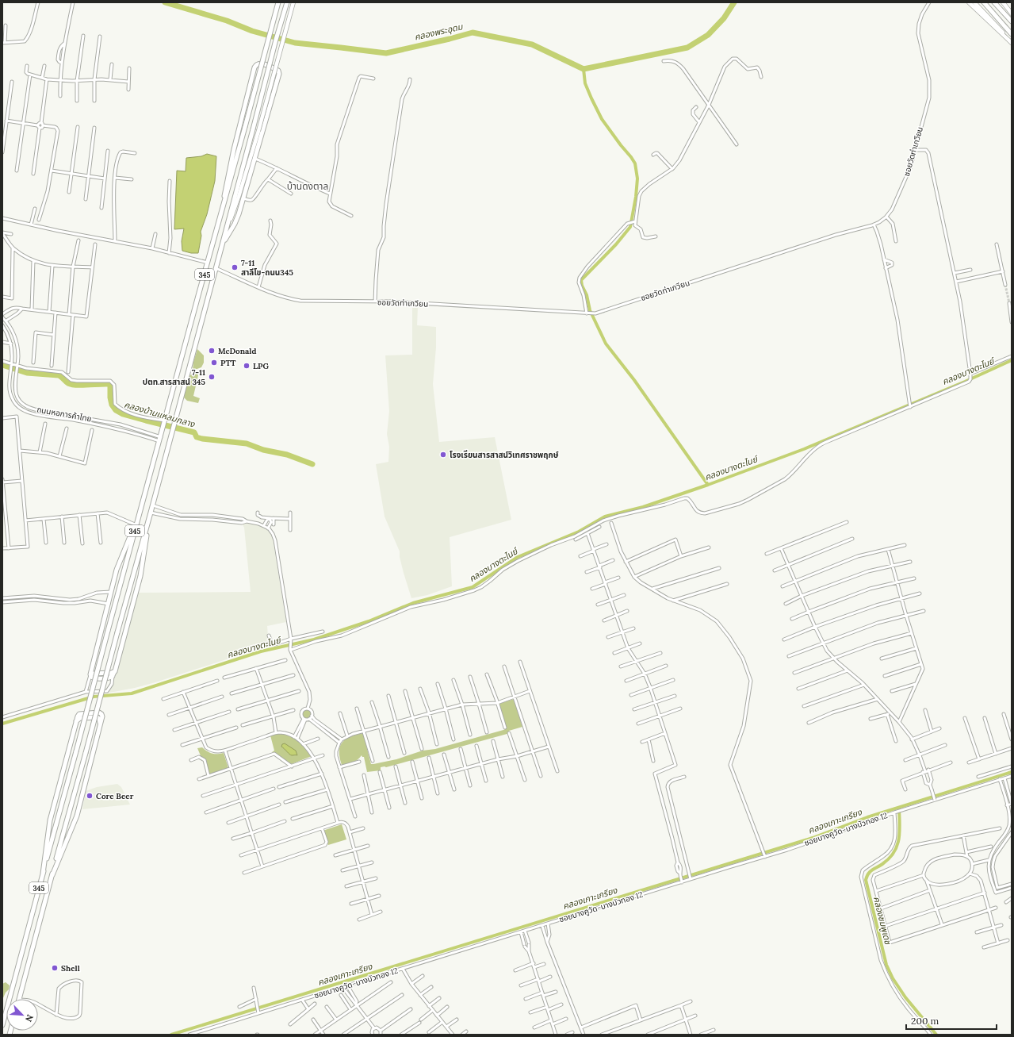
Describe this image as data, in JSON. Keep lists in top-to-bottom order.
{
  "streets": {
    "main road": ["345"],
    "street": ["ซอยวัดท่าเกวียน", "ถนนหอการค้าไทย", "ซอยบางคูวัด-บางบัวทอง 12"]
  },
  "crossings": [
    ["ซอยวัดท่าเกวียน", "345"],
    ["345", "ถนนหอการค้าไทย"]
  ],
  "districts": ["บ้านดงตาล"],
  "water": [
    "คลองพระอุดม",
    "คลองบางตะไนย์",
    "คลองบ้านแหลมกลาง",
    "คลองเกาะเกรียง",
    "คลองชมพูเดช"
  ],
  "places": [
    "7-11 สาลีโข-ถนน345",
    "McDonald",
    "PTT",
    "LPG",
    "7-11 ปตท.สารสาสน์ 345",
    "โรงเรียนสารสาสน์วิเทศราชพฤกษ์",
    "Core Beer",
    "Shell"
  ],
  "scale_bar": "200 m",
  "north": "bottom right"
}
